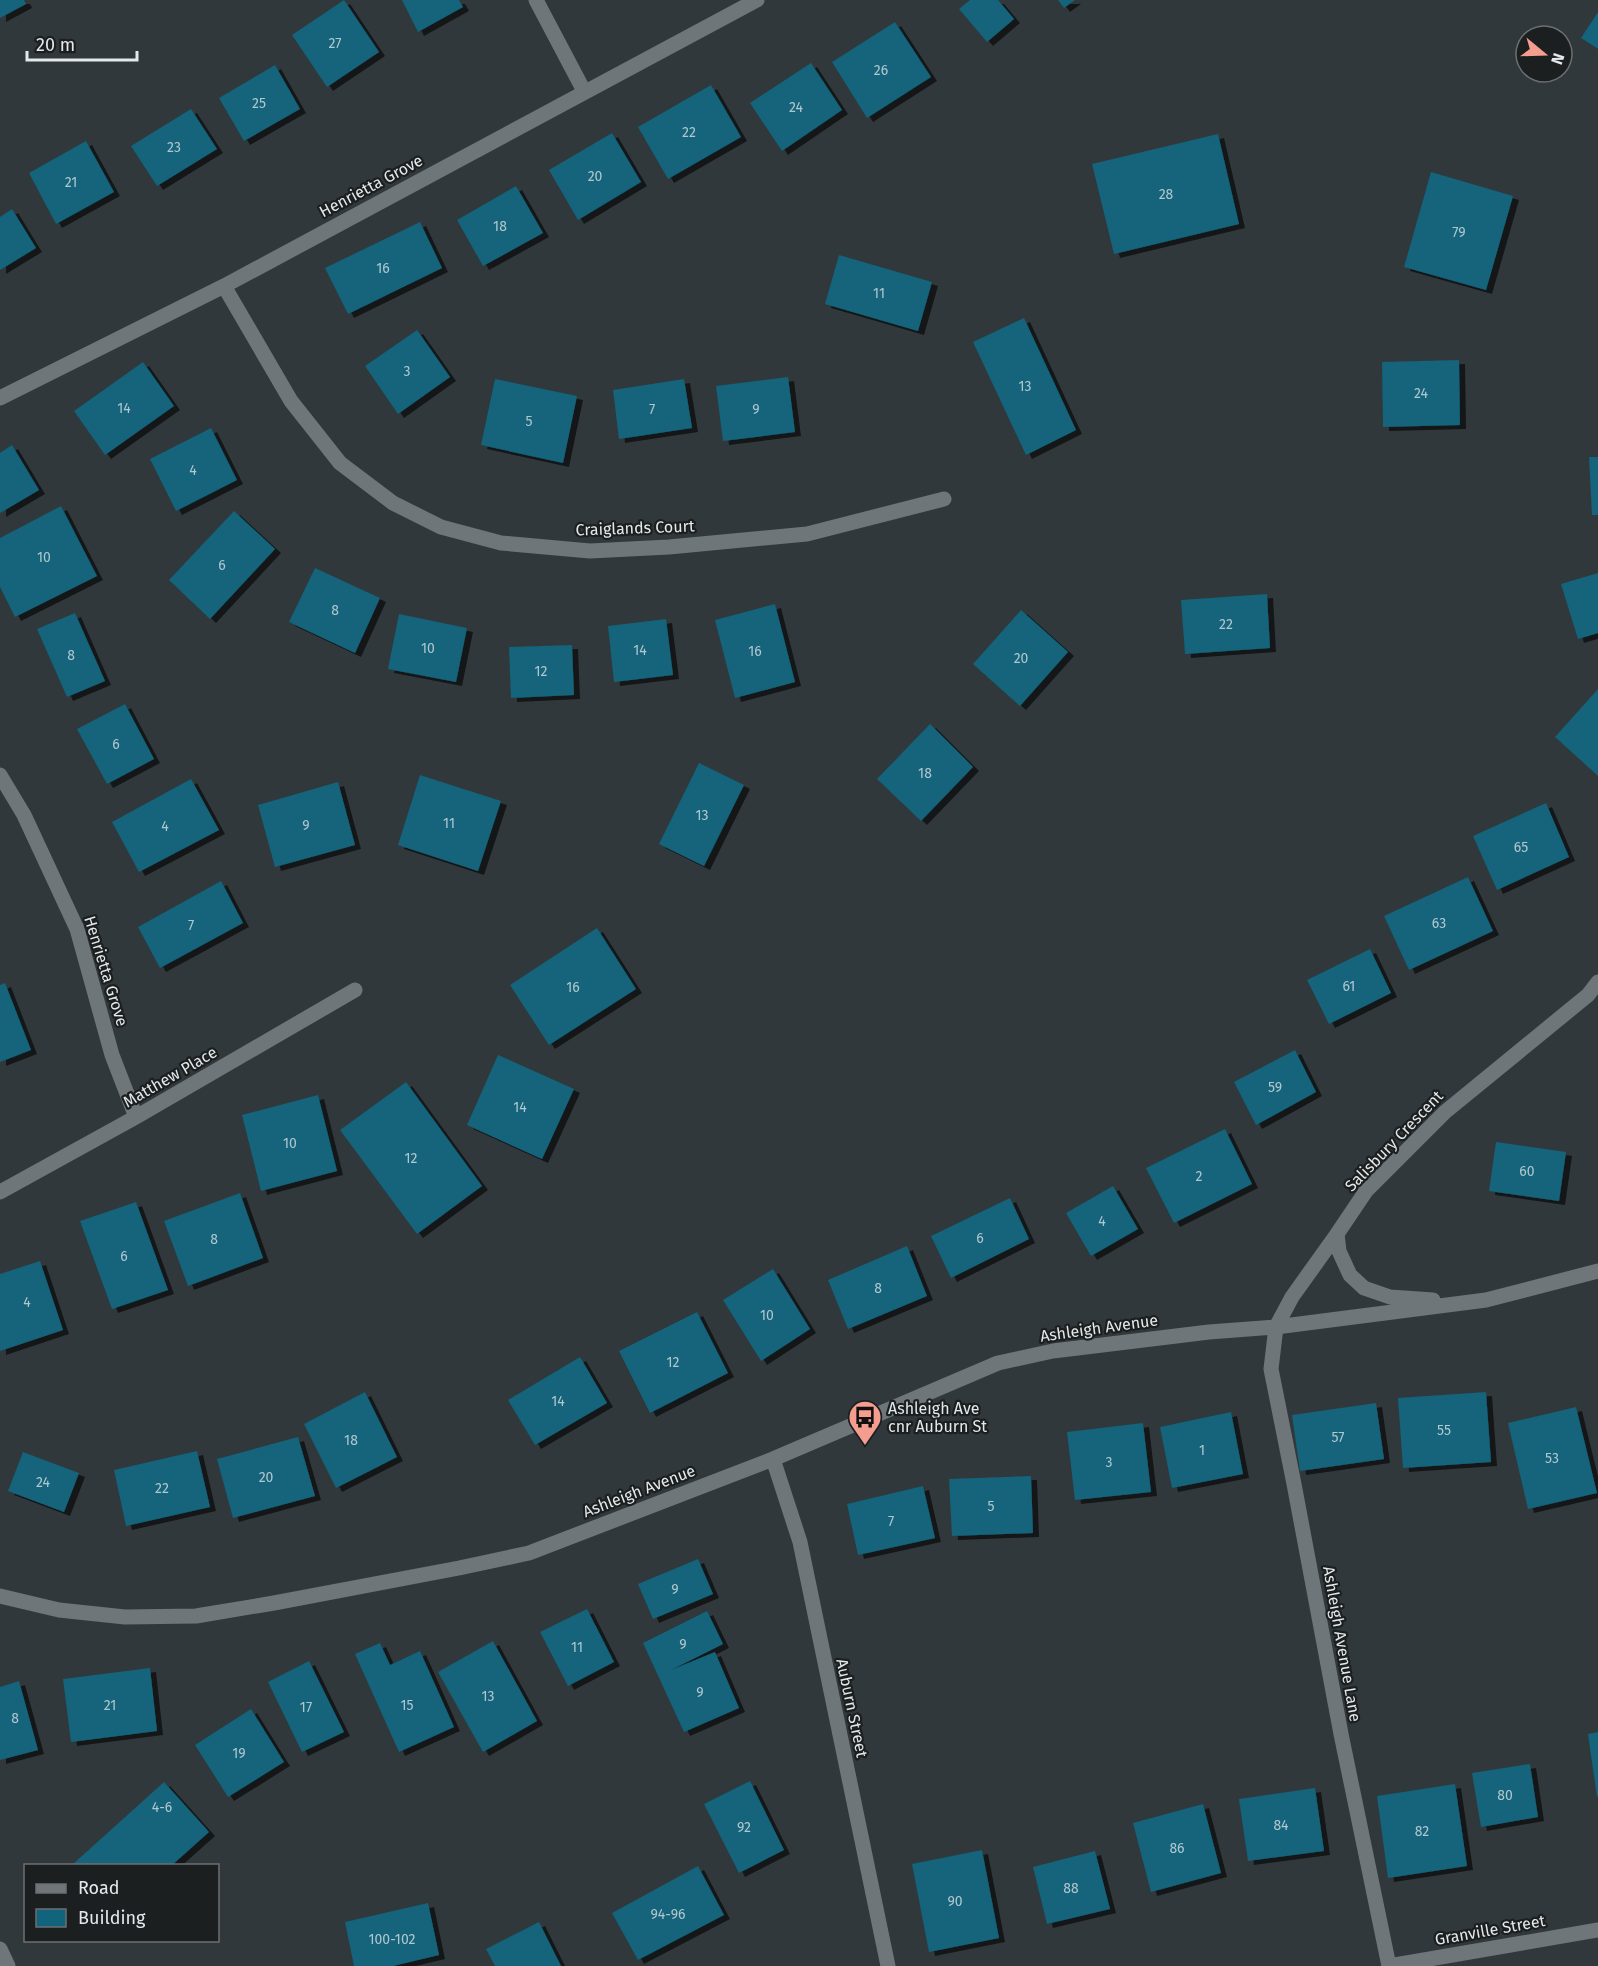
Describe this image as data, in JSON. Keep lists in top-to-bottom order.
{
  "streets": {
    "street": [
      "Henrietta Grove",
      "Craiglands Court",
      "Matthew Place",
      "Salisbury Crescent",
      "Ashleigh Avenue",
      "Ashleigh Avenue Lane",
      "Auburn Street",
      "Granville Street"
    ]
  },
  "crossings": [
    ["Henrietta Grove", "Craiglands Court"],
    ["Henrietta Grove", "Matthew Place"],
    ["Salisbury Crescent", "Ashleigh Avenue"],
    ["Salisbury Crescent", "Ashleigh Avenue Lane"],
    ["Ashleigh Avenue", "Ashleigh Avenue Lane"],
    ["Ashleigh Avenue", "Auburn Street"],
    ["Ashleigh Avenue Lane", "Granville Street"]
  ],
  "places": {
    "bus stop": ["Ashleigh Ave cnr Auburn St"]
  },
  "house_numbers": [
    "27",
    "26",
    "25",
    "24",
    "22",
    "23",
    "20",
    "21",
    "28",
    "18",
    "79",
    "16",
    "11",
    "3",
    "13",
    "24",
    "14",
    "7",
    "9",
    "5",
    "4",
    "10",
    "6",
    "8",
    "22",
    "10",
    "14",
    "16",
    "8",
    "20",
    "12",
    "6",
    "18",
    "13",
    "11",
    "9",
    "4",
    "65",
    "63",
    "7",
    "61",
    "16",
    "59",
    "14",
    "10",
    "12",
    "60",
    "2",
    "4",
    "6",
    "8",
    "6",
    "8",
    "4",
    "10",
    "12",
    "14",
    "55",
    "57",
    "18",
    "1",
    "53",
    "3",
    "20",
    "24",
    "22",
    "5",
    "7",
    "9",
    "9",
    "11",
    "9",
    "13",
    "21",
    "15",
    "17",
    "8",
    "19",
    "80",
    "4-6",
    "84",
    "92",
    "82",
    "86",
    "88",
    "90",
    "94-96",
    "100-102"
  ],
  "legend": ["Road", "Building"],
  "scale_bar": "20 m",
  "north": "right"
}
